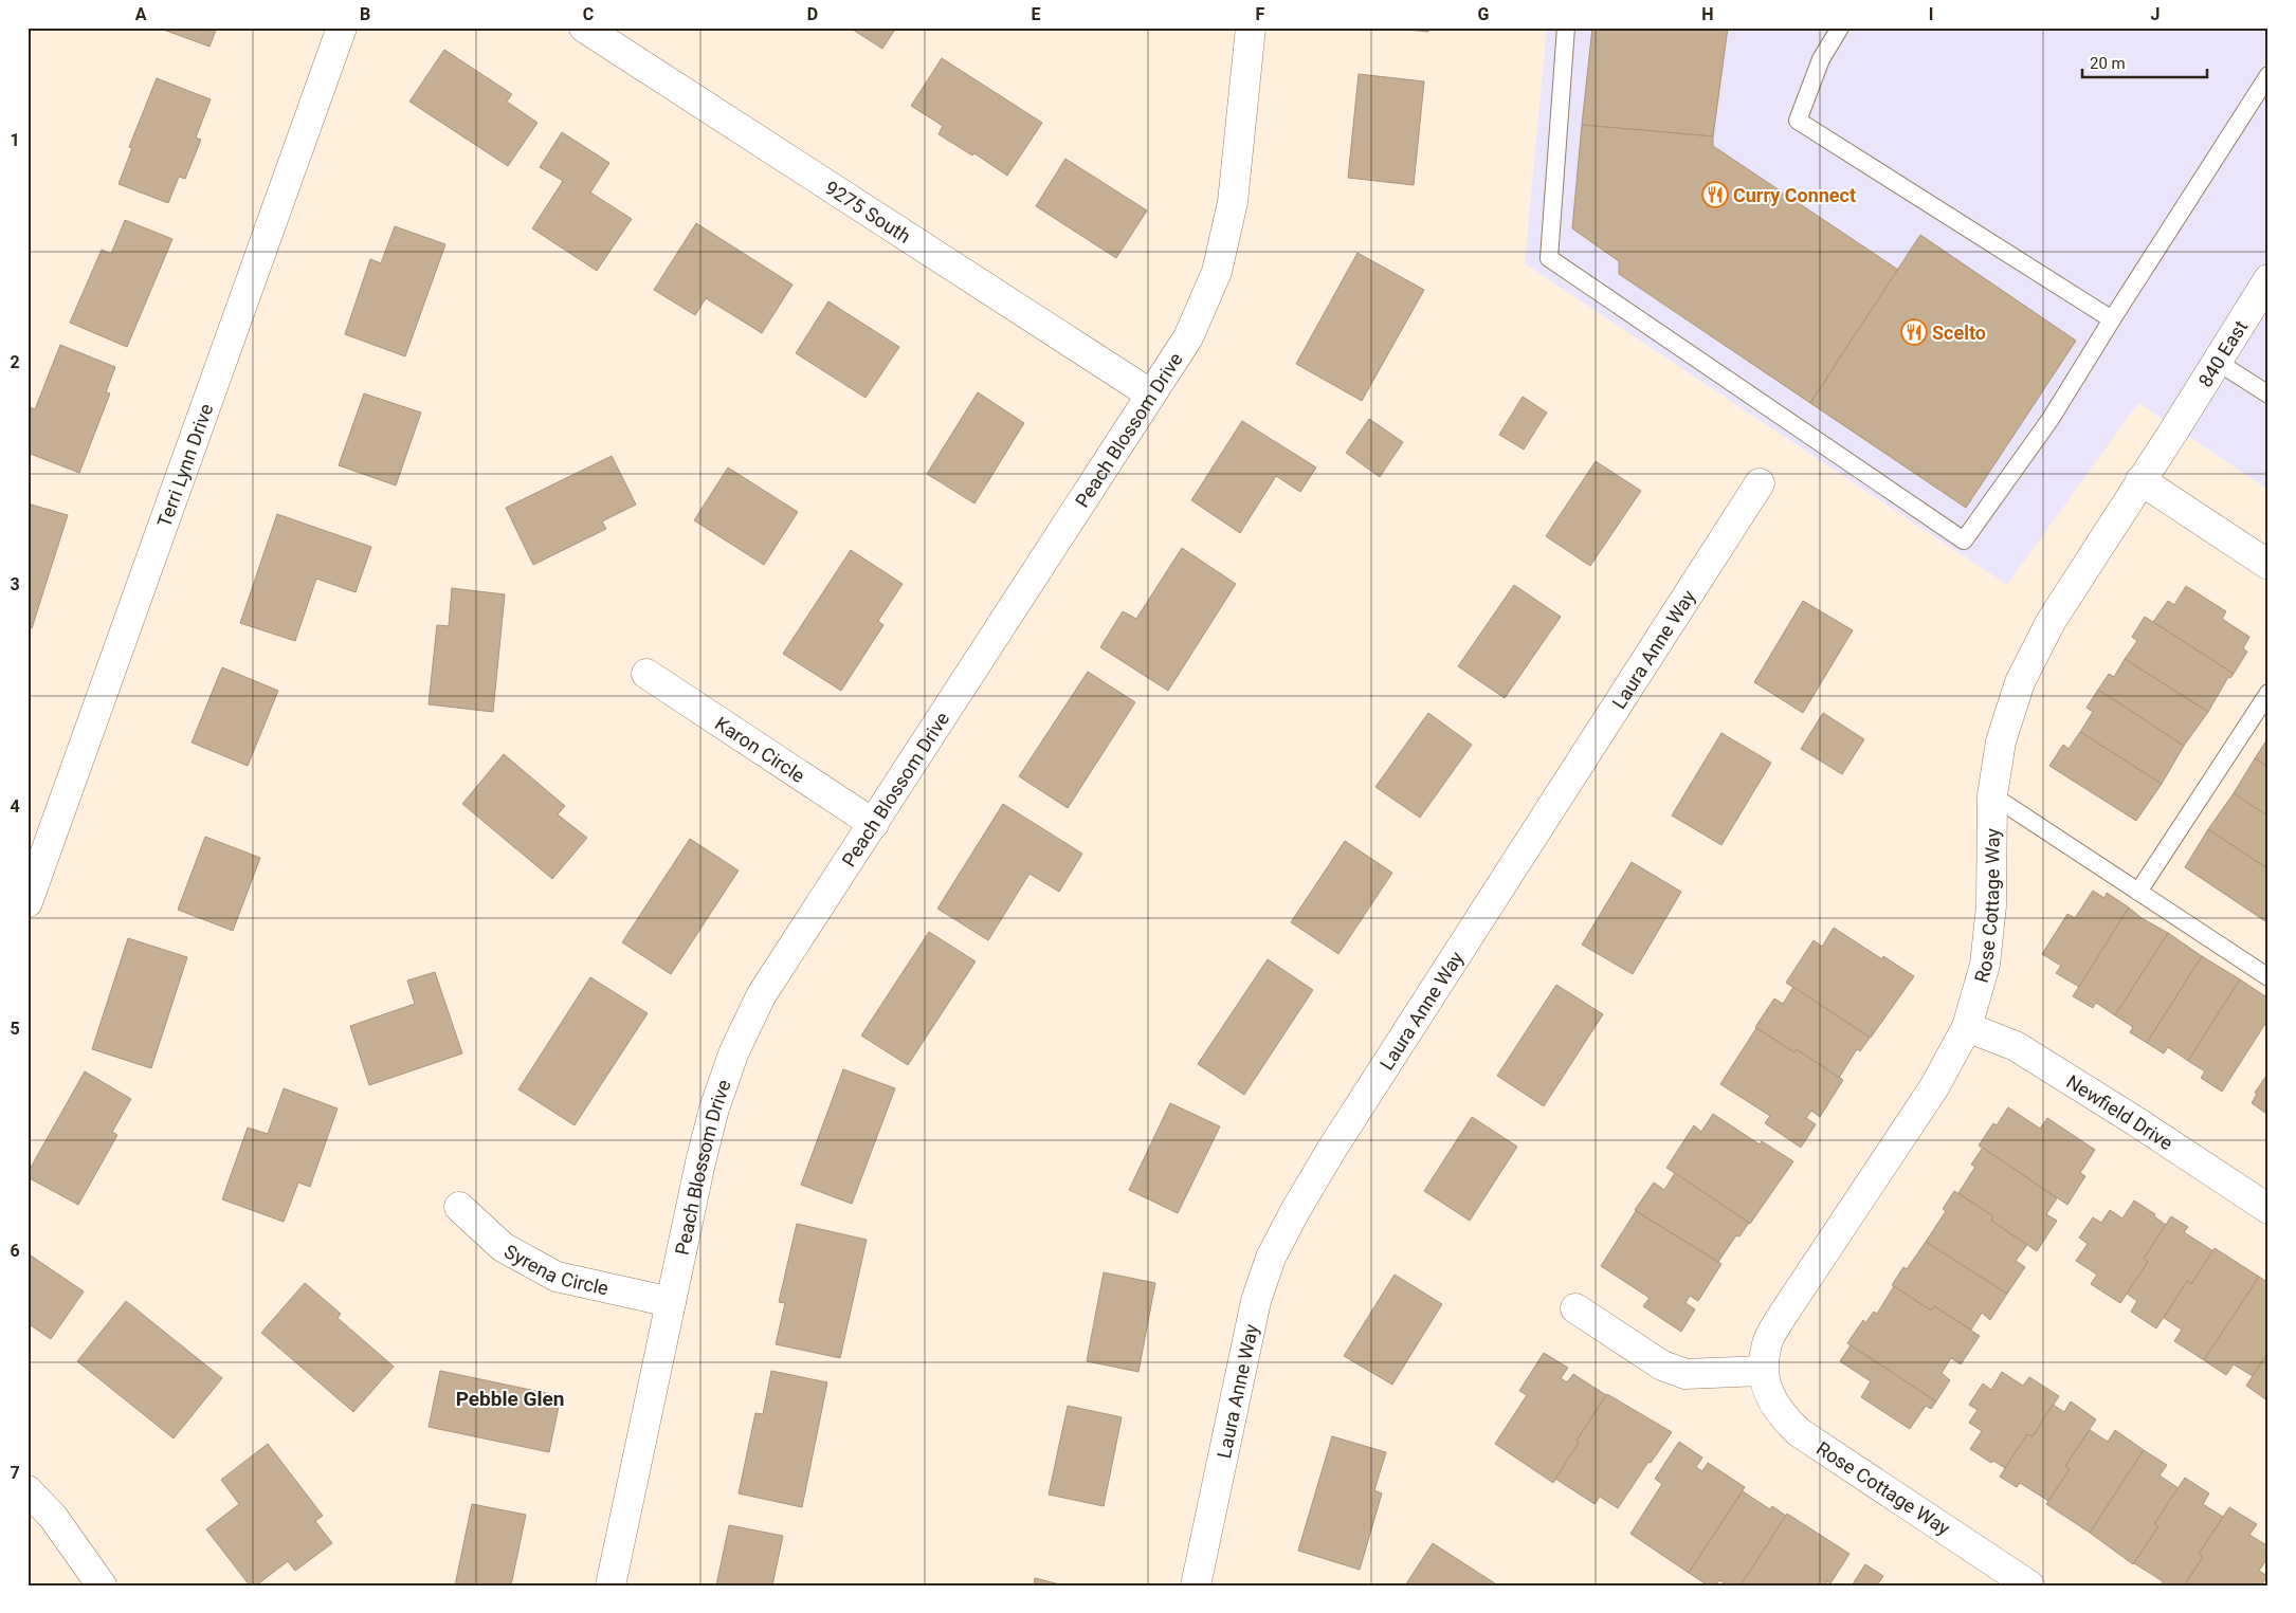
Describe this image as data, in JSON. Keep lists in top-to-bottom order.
{
  "streets": {
    "street": [
      "9275 South",
      "840 East",
      "Peach Blossom Drive",
      "Terri Lynn Drive",
      "Laura Anne Way",
      "Karon Circle",
      "Rose Cottage Way",
      "Newfield Drive",
      "Syrena Circle"
    ]
  },
  "crossings": [
    ["9275 South", "Peach Blossom Drive"],
    ["840 East", "Rose Cottage Way"],
    ["Peach Blossom Drive", "Karon Circle"],
    ["Peach Blossom Drive", "Syrena Circle"],
    ["Rose Cottage Way", "Newfield Drive"]
  ],
  "districts": ["Pebble Glen"],
  "places": {
    "restaurant": ["Curry Connect", "Scelto"]
  },
  "scale_bar": "20 m",
  "grid": {
    "columns": [
      "A",
      "B",
      "C",
      "D",
      "E",
      "F",
      "G",
      "H",
      "I",
      "J"
    ],
    "rows": [
      "1",
      "2",
      "3",
      "4",
      "5",
      "6",
      "7"
    ]
  }
}
